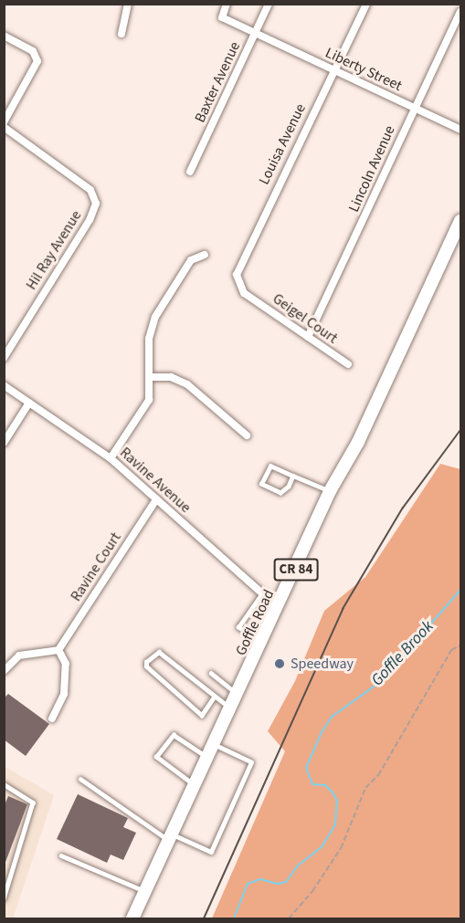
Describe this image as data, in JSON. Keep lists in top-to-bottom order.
{
  "streets": {
    "main road": ["CR 84", "Goffle Road"],
    "street": [
      "Liberty Street",
      "Baxter Avenue",
      "Louisa Avenue",
      "Lincoln Avenue",
      "Hil Ray Avenue",
      "Geigel Court",
      "Ravine Avenue",
      "Ravine Court"
    ]
  },
  "crossings": [
    ["Liberty Street", "Baxter Avenue"],
    ["Liberty Street", "Louisa Avenue"],
    ["Liberty Street", "Lincoln Avenue"],
    ["Louisa Avenue", "Geigel Court"],
    ["Lincoln Avenue", "Geigel Court"],
    ["Ravine Avenue", "Ravine Court"],
    ["Ravine Avenue", "Goffle Road"]
  ],
  "water": ["Goffle Brook"],
  "places": ["Speedway"]
}
